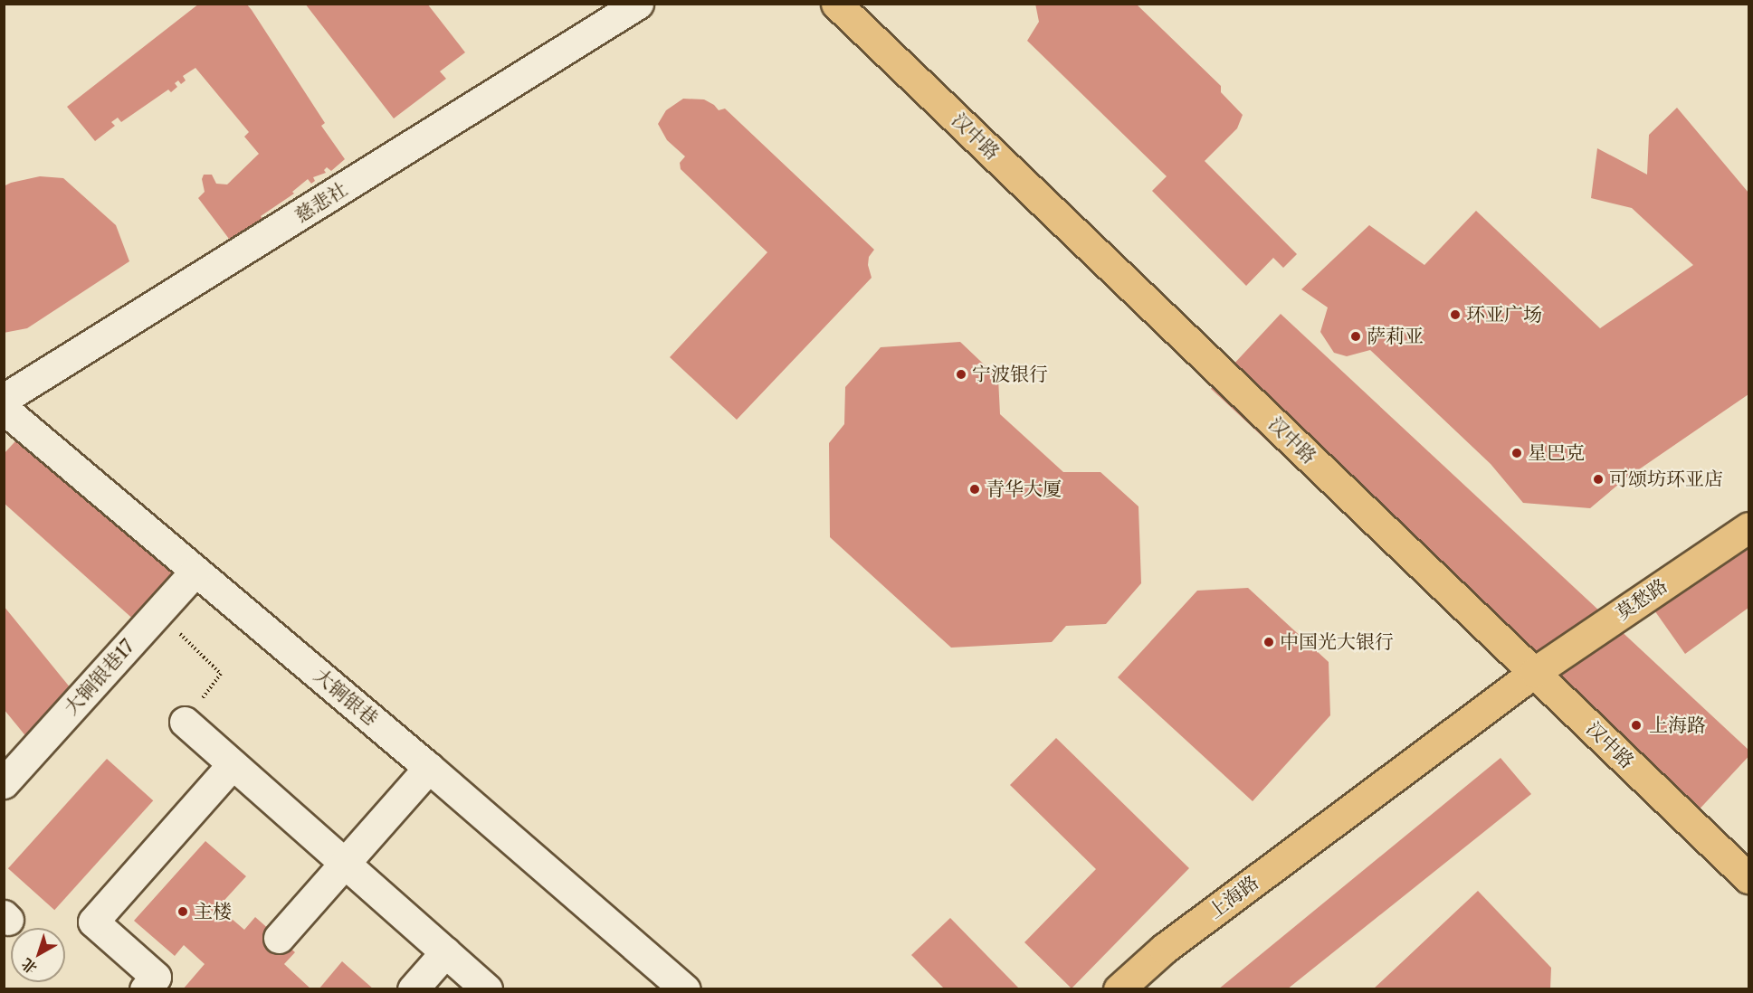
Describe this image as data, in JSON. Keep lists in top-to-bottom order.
{
  "streets": {
    "main road": ["汉中路", "莫愁路", "上海路"],
    "street": ["慈悲社", "大锏银巷17", "大锏银巷"]
  },
  "crossings": [
    ["汉中路", "莫愁路"],
    ["汉中路", "上海路"],
    ["莫愁路", "上海路"],
    ["大锏银巷17", "大锏银巷"]
  ],
  "places": [
    "环亚广场",
    "萨莉亚",
    "宁波银行",
    "星巴克",
    "可颂坊环亚店",
    "青华大厦",
    "中国光大银行",
    "上海路",
    "主楼"
  ],
  "north": "bottom left"
}
